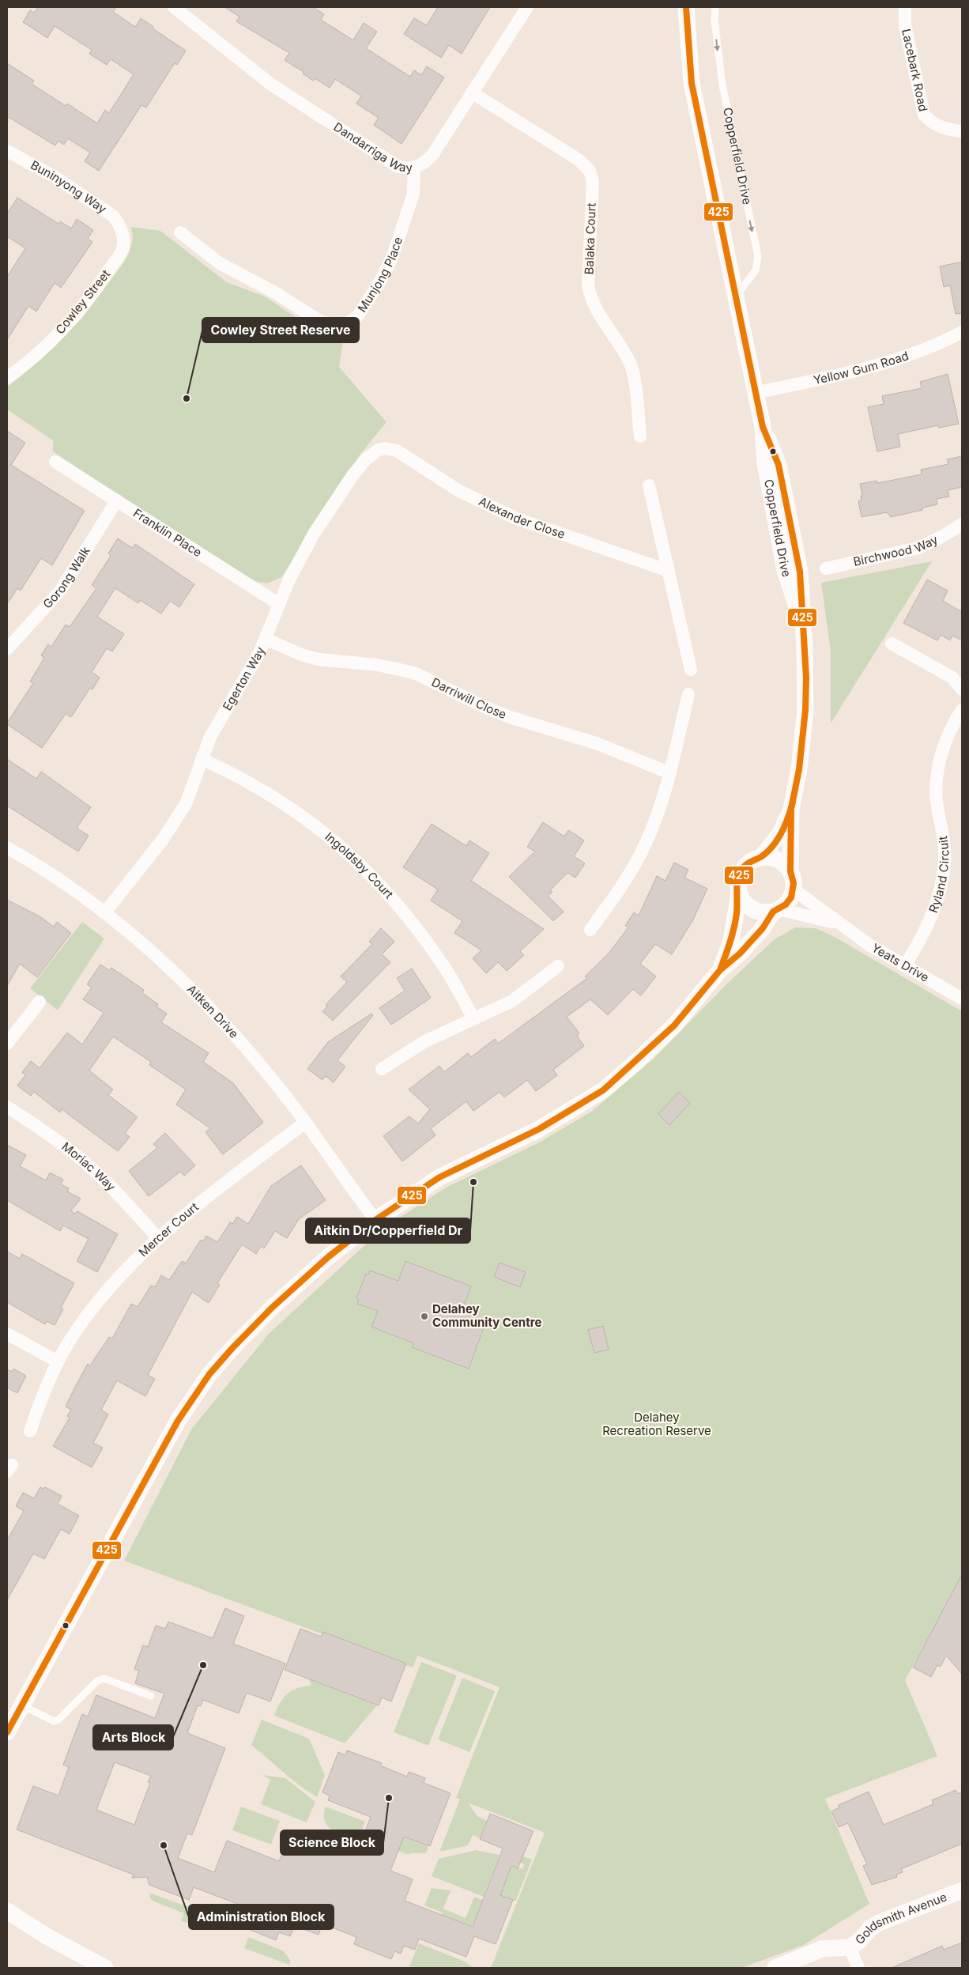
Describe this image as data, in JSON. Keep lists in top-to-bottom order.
{
  "streets": {
    "street": [
      "Lacebark Road",
      "Dandarriga Way",
      "Copperfield Drive",
      "Buninyong Way",
      "Balaka Court",
      "Munjong Place",
      "Cowley Street",
      "Yellow Gum Road",
      "Alexander Close",
      "Franklin Place",
      "Birchwood Way",
      "Gorong Walk",
      "Egerton Way",
      "Darriwill Close",
      "Ingoldsby Court",
      "Ryland Circuit",
      "Yeats Drive",
      "Aitken Drive",
      "Moriac Way",
      "Mercer Court",
      "Goldsmith Avenue"
    ]
  },
  "crossings": [
    ["Dandarriga Way", "Balaka Court"],
    ["Dandarriga Way", "Munjong Place"],
    ["Copperfield Drive", "Yellow Gum Road"],
    ["Copperfield Drive", "Yeats Drive"],
    ["Buninyong Way", "Cowley Street"],
    ["Alexander Close", "Egerton Way"],
    ["Franklin Place", "Gorong Walk"],
    ["Franklin Place", "Egerton Way"],
    ["Egerton Way", "Darriwill Close"],
    ["Egerton Way", "Ingoldsby Court"],
    ["Egerton Way", "Aitken Drive"],
    ["Ryland Circuit", "Yeats Drive"],
    ["Aitken Drive", "Mercer Court"],
    ["Moriac Way", "Mercer Court"]
  ],
  "parks": ["Delahey Recreation Reserve"],
  "places": [
    "Cowley Street Reserve",
    "Aitkin Dr/Copperfield Dr",
    "Delahey Community Centre",
    "Arts Block",
    "Science Block",
    "Administration Block"
  ],
  "lines": ["transit line 425"]
}
